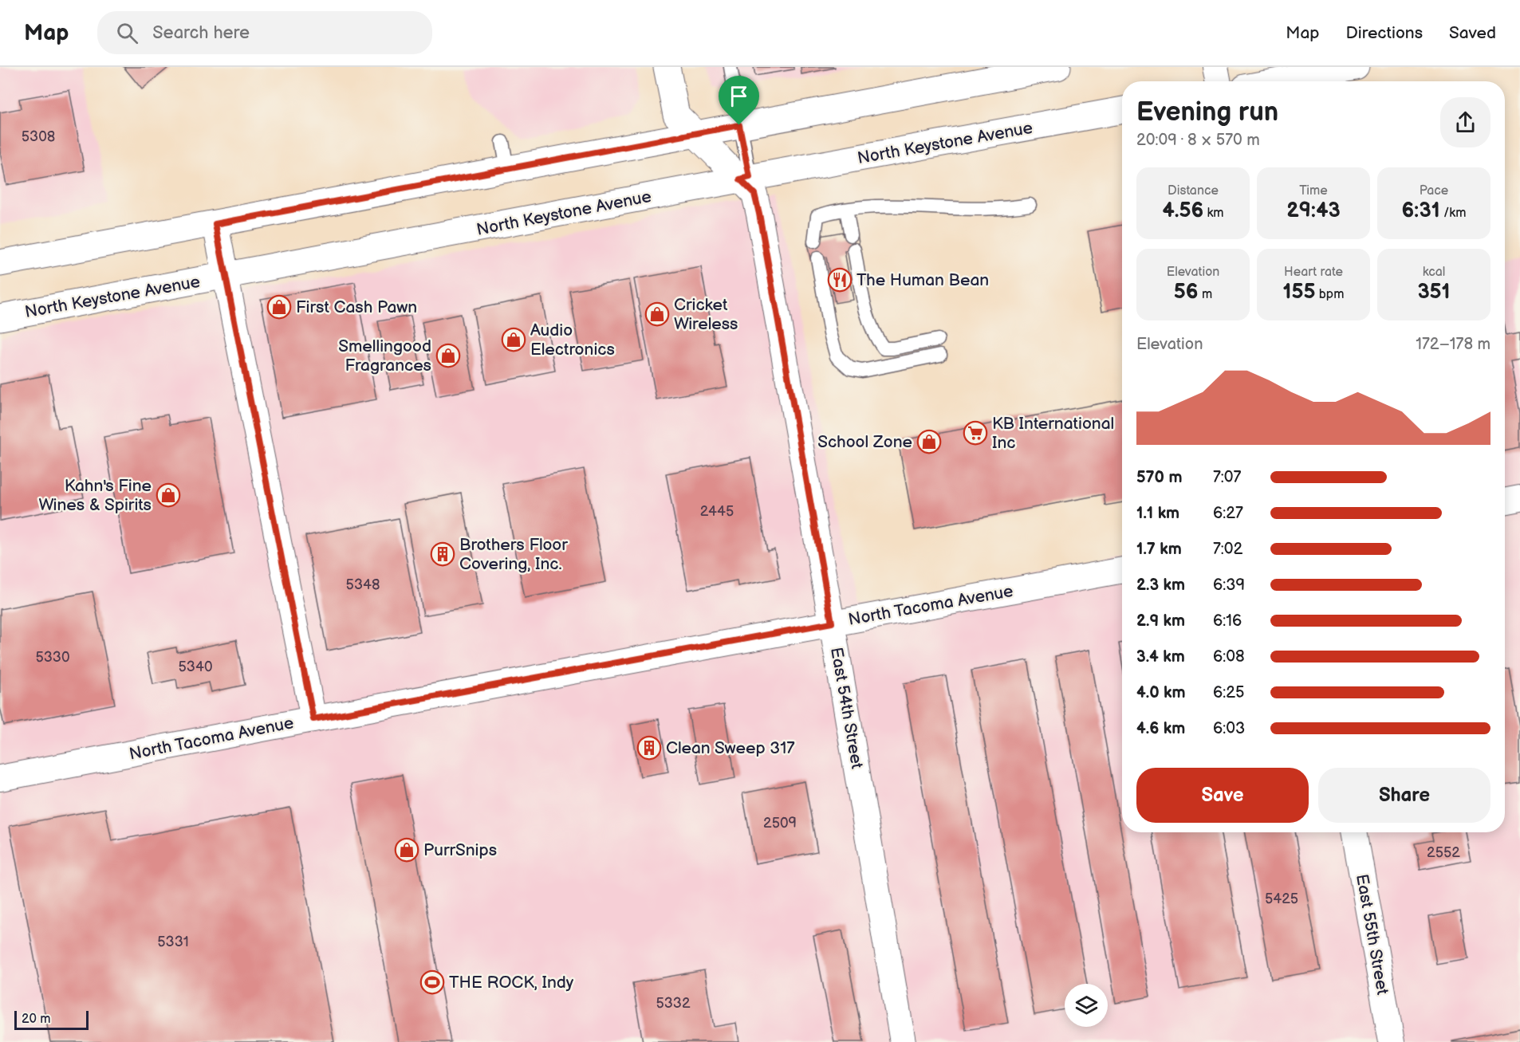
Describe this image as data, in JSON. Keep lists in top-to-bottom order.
{
  "streets": {
    "main road": ["North Keystone Avenue", "East 54th Street"],
    "street": ["North Tacoma Avenue", "East 55th Street"]
  },
  "crossings": [
    ["North Keystone Avenue", "East 54th Street"],
    ["North Tacoma Avenue", "East 54th Street"]
  ],
  "places": {
    "restaurant": ["The Human Bean"],
    "shop": [
      "First Cash Pawn",
      "Cricket Wireless",
      "Audio Electronics",
      "Smellingood Fragrances",
      "School Zone",
      "Kahn's Fine Wines & Spirits",
      "PurrSnips"
    ],
    "supermarket": ["KB International Inc"],
    "building": ["Brothers Floor Covering, Inc.", "Clean Sweep 317"],
    "sports": ["THE ROCK, Indy"]
  },
  "house_numbers": [
    "5308",
    "2445",
    "5348",
    "5330",
    "5340",
    "2509",
    "2552",
    "5425",
    "5331",
    "5332"
  ],
  "scale_bar": "20 m",
  "page": {
    "header": "Map",
    "search": "Search here",
    "nav": ["Map", "Directions", "Saved"],
    "heading": ["Evening run", "20:09 · 8 × 570 m"],
    "stats": [
      ["Distance", "4.56 km"],
      ["Time", "29:43"],
      ["Pace", "6:31 /km"],
      ["Elevation", "56 m"],
      ["Heart rate", "155 bpm"],
      ["kcal", "351"]
    ],
    "chart": ["Elevation", "172–178 m"],
    "list": [
      {
        "name": "570 m",
        "note": "7:07"
      },
      {
        "name": "1.1 km",
        "note": "6:27"
      },
      {
        "name": "1.7 km",
        "note": "7:02"
      },
      {
        "name": "2.3 km",
        "note": "6:39"
      },
      {
        "name": "2.9 km",
        "note": "6:16"
      },
      {
        "name": "3.4 km",
        "note": "6:08"
      },
      {
        "name": "4.0 km",
        "note": "6:25"
      },
      {
        "name": "4.6 km",
        "note": "6:03"
      }
    ],
    "buttons": ["Save", "Share"],
    "scale": "20 m"
  }
}
